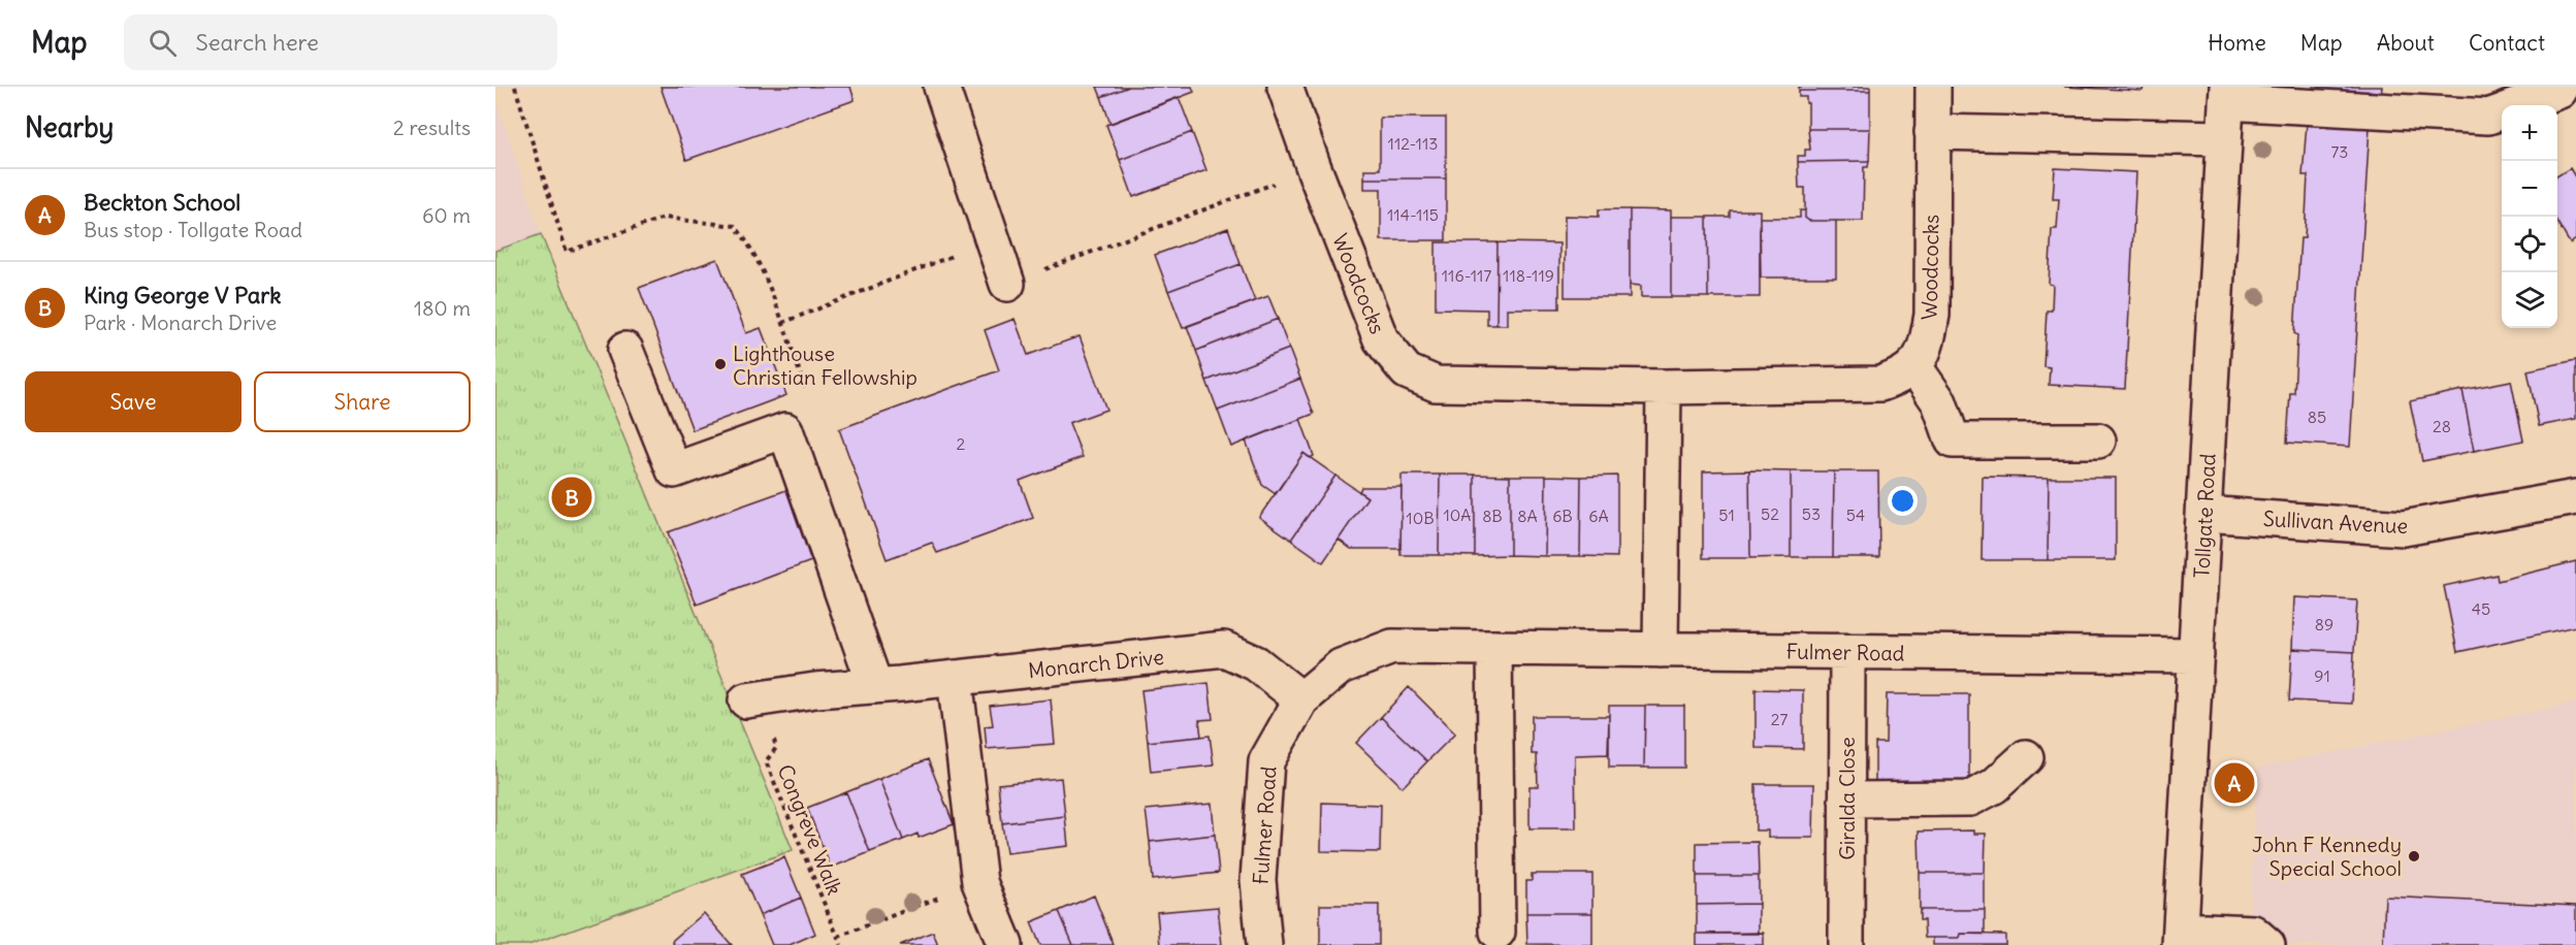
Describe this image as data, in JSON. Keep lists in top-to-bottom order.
{
  "streets": {
    "street": [
      "Woodcocks",
      "Tollgate Road",
      "Sullivan Avenue",
      "Fulmer Road",
      "Monarch Drive",
      "Giralda Close"
    ],
    "path": ["Congreve Walk"]
  },
  "crossings": [
    ["Tollgate Road", "Sullivan Avenue"],
    ["Tollgate Road", "Fulmer Road"],
    ["Fulmer Road", "Monarch Drive"],
    ["Fulmer Road", "Giralda Close"],
    ["Monarch Drive", "Congreve Walk"]
  ],
  "places": ["Lighthouse Christian Fellowship", "John F Kennedy Special School"],
  "house_numbers": [
    "112-113",
    "73",
    "114-115",
    "116-117",
    "118-119",
    "85",
    "28",
    "2",
    "52",
    "53",
    "10A",
    "51",
    "54",
    "8B",
    "8A",
    "6B",
    "6A",
    "10B",
    "45",
    "89",
    "91",
    "27"
  ],
  "page": {
    "header": "Map",
    "search": "Search here",
    "nav": [
      "Home",
      "Map",
      "About",
      "Contact"
    ],
    "heading": ["Nearby", "2 results"],
    "map_buttons": ["+", "−"],
    "list": [
      {
        "mark": "A",
        "name": "Beckton School",
        "note": "Bus stop · Tollgate Road",
        "value": "60 m"
      },
      {
        "mark": "B",
        "name": "King George V Park",
        "note": "Park · Monarch Drive",
        "value": "180 m"
      }
    ],
    "buttons": ["Save", "Share"],
    "pins": ["B", "A"]
  }
}
